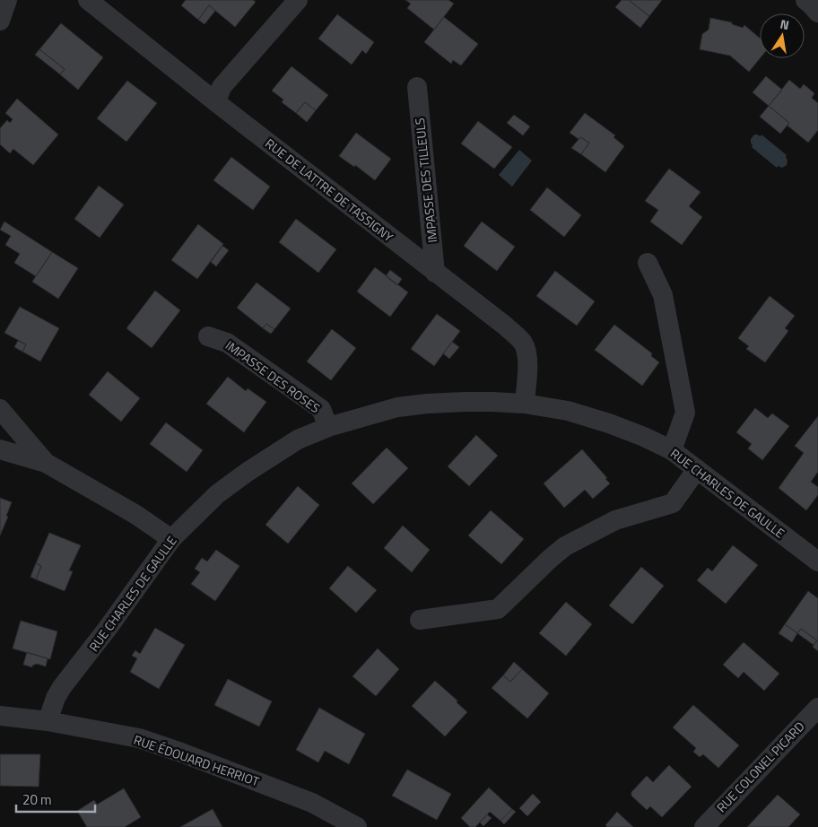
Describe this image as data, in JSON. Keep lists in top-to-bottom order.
{
  "streets": {
    "street": [
      "IMPASSE DES TILLEULS",
      "RUE DE LATTRE DE TASSIGNY",
      "IMPASSE DES ROSES",
      "RUE CHARLES DE GAULLE",
      "RUE ÉDOUARD HERRIOT",
      "RUE COLONEL PICARD"
    ]
  },
  "crossings": [
    ["IMPASSE DES TILLEULS", "RUE DE LATTRE DE TASSIGNY"],
    ["RUE DE LATTRE DE TASSIGNY", "RUE CHARLES DE GAULLE"],
    ["IMPASSE DES ROSES", "RUE CHARLES DE GAULLE"],
    ["RUE CHARLES DE GAULLE", "RUE ÉDOUARD HERRIOT"]
  ],
  "scale_bar": "20 m",
  "north": "top"
}
